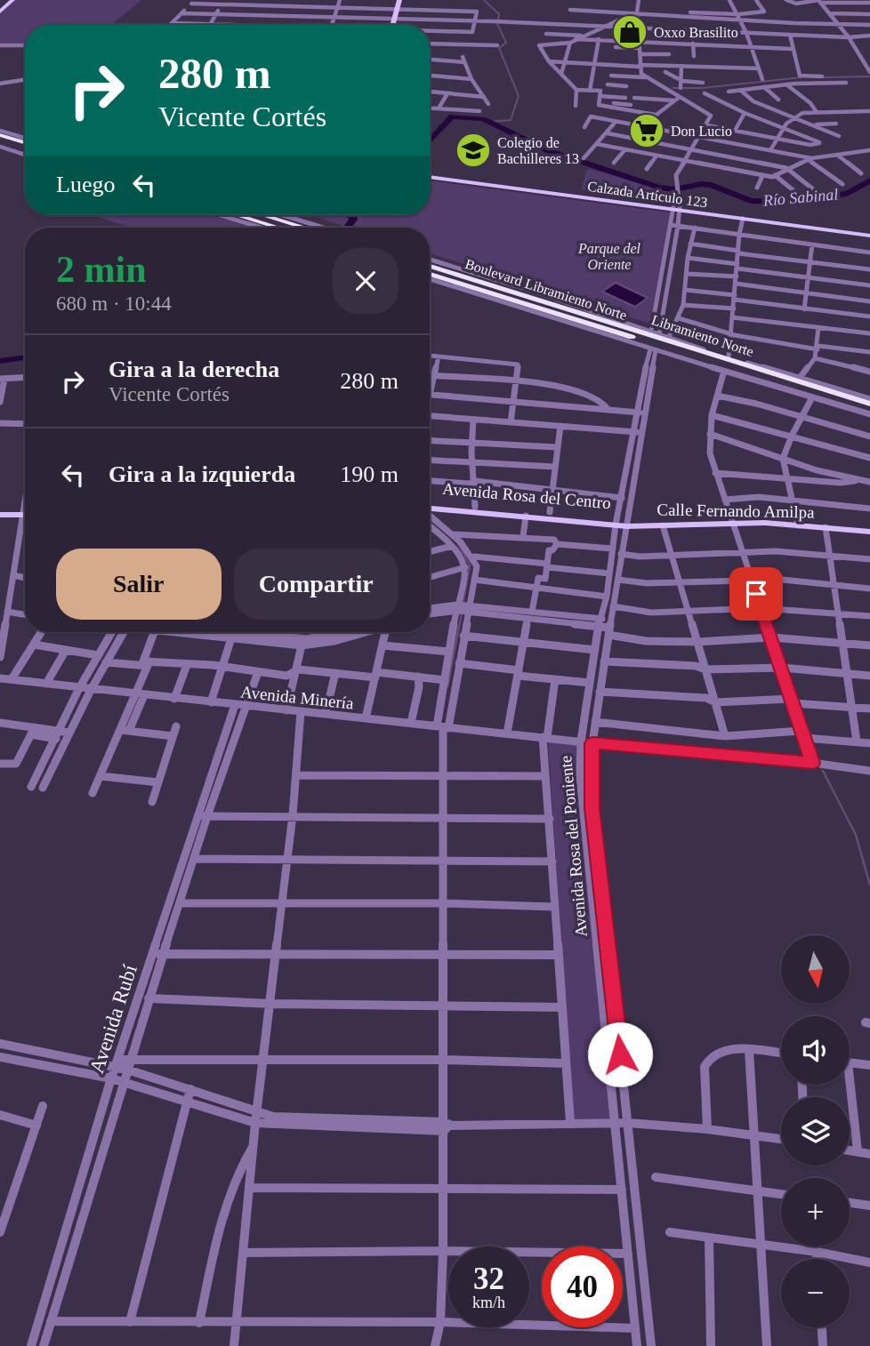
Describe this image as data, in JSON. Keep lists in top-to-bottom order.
{
  "streets": {
    "highway": ["Boulevard Libramiento Norte"],
    "main road": ["Calzada Artículo 123", "Avenida Rosa del Centro", "Calle Fernando Amilpa"],
    "street": [
      "Libramiento Norte",
      "Avenida Minería",
      "Avenida Rosa del Poniente",
      "Avenida Rubí"
    ]
  },
  "crossings": [
    ["Calzada Artículo 123", "Avenida Rosa del Poniente"],
    ["Boulevard Libramiento Norte", "Libramiento Norte"],
    ["Boulevard Libramiento Norte", "Avenida Rosa del Poniente"],
    ["Libramiento Norte", "Avenida Rosa del Poniente"],
    ["Avenida Rosa del Centro", "Calle Fernando Amilpa"],
    ["Avenida Rosa del Centro", "Avenida Rosa del Poniente"],
    ["Calle Fernando Amilpa", "Avenida Rosa del Poniente"],
    ["Avenida Minería", "Avenida Rosa del Poniente"],
    ["Avenida Minería", "Avenida Rubí"]
  ],
  "water": ["Río Sabinal"],
  "parks": ["Parque del Oriente"],
  "places": {
    "shop": ["Oxxo Brasilito"],
    "supermarket": ["Don Lucio"],
    "school or university": ["Colegio de Bachilleres 13"]
  },
  "north": "bottom",
  "page": {
    "turn": ["280 m", "Vicente Cortés"],
    "then": "Luego",
    "heading": ["2 min", "680 m · 10:44"],
    "list": [
      {
        "name": "Gira a la derecha",
        "note": "Vicente Cortés",
        "value": "280 m"
      },
      {
        "name": "Gira a la izquierda",
        "value": "190 m"
      }
    ],
    "buttons": ["Salir", "Compartir"],
    "map_buttons": ["+", "−"],
    "speed": "32 km/h",
    "limit": "40"
  }
}
